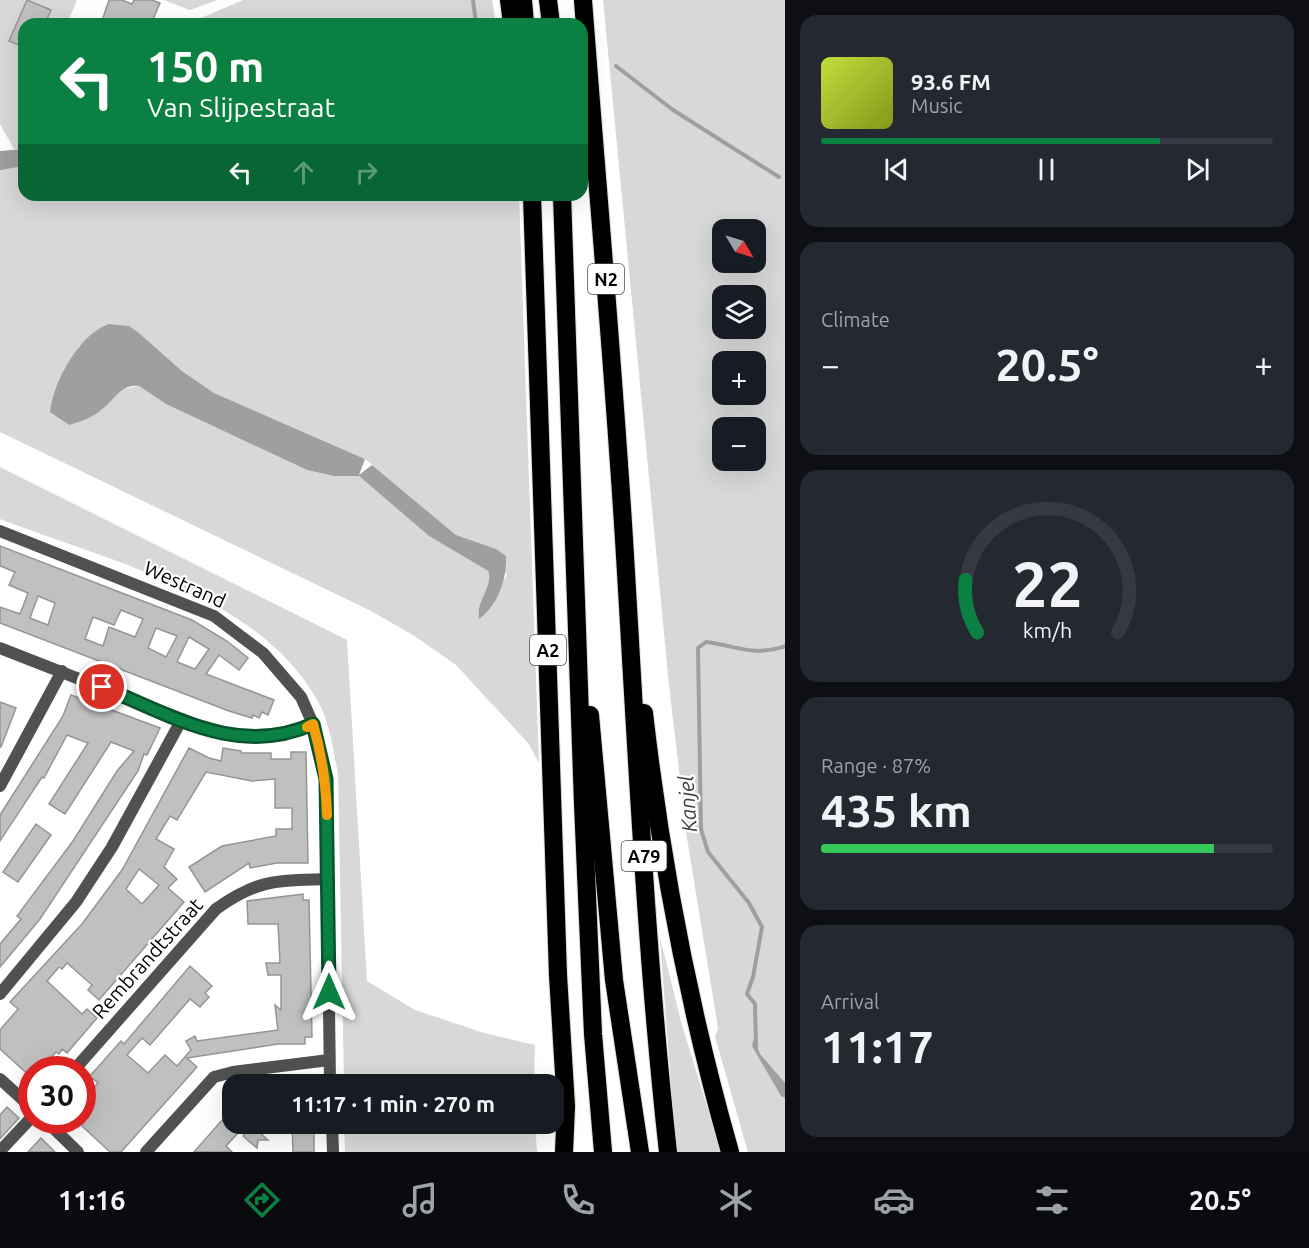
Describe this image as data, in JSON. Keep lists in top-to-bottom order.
{
  "streets": {
    "highway": ["N2", "A2", "A79"],
    "street": ["Westrand", "Rembrandtstraat"]
  },
  "crossings": [
    ["N2", "A79"],
    ["Westrand", "Rembrandtstraat"],
    ["A2", "A79"]
  ],
  "water": ["Kanjel"],
  "north": "bottom right",
  "page": {
    "turn": ["150 m", "Van Slijpestraat"],
    "song": ["93.6 FM", "Music"],
    "map_buttons": ["+", "−"],
    "tile": [
      "Climate",
      ["Range · 87%", "435 km"],
      ["Arrival", "11:17"]
    ],
    "heat": ["−", "20.5°", "+"],
    "limit": "30",
    "trip": "11:17 · 1 min · 270 m",
    "tabs": ["11:16", "20.5°"],
    "gauge": ["22", "km/h"]
  }
}
